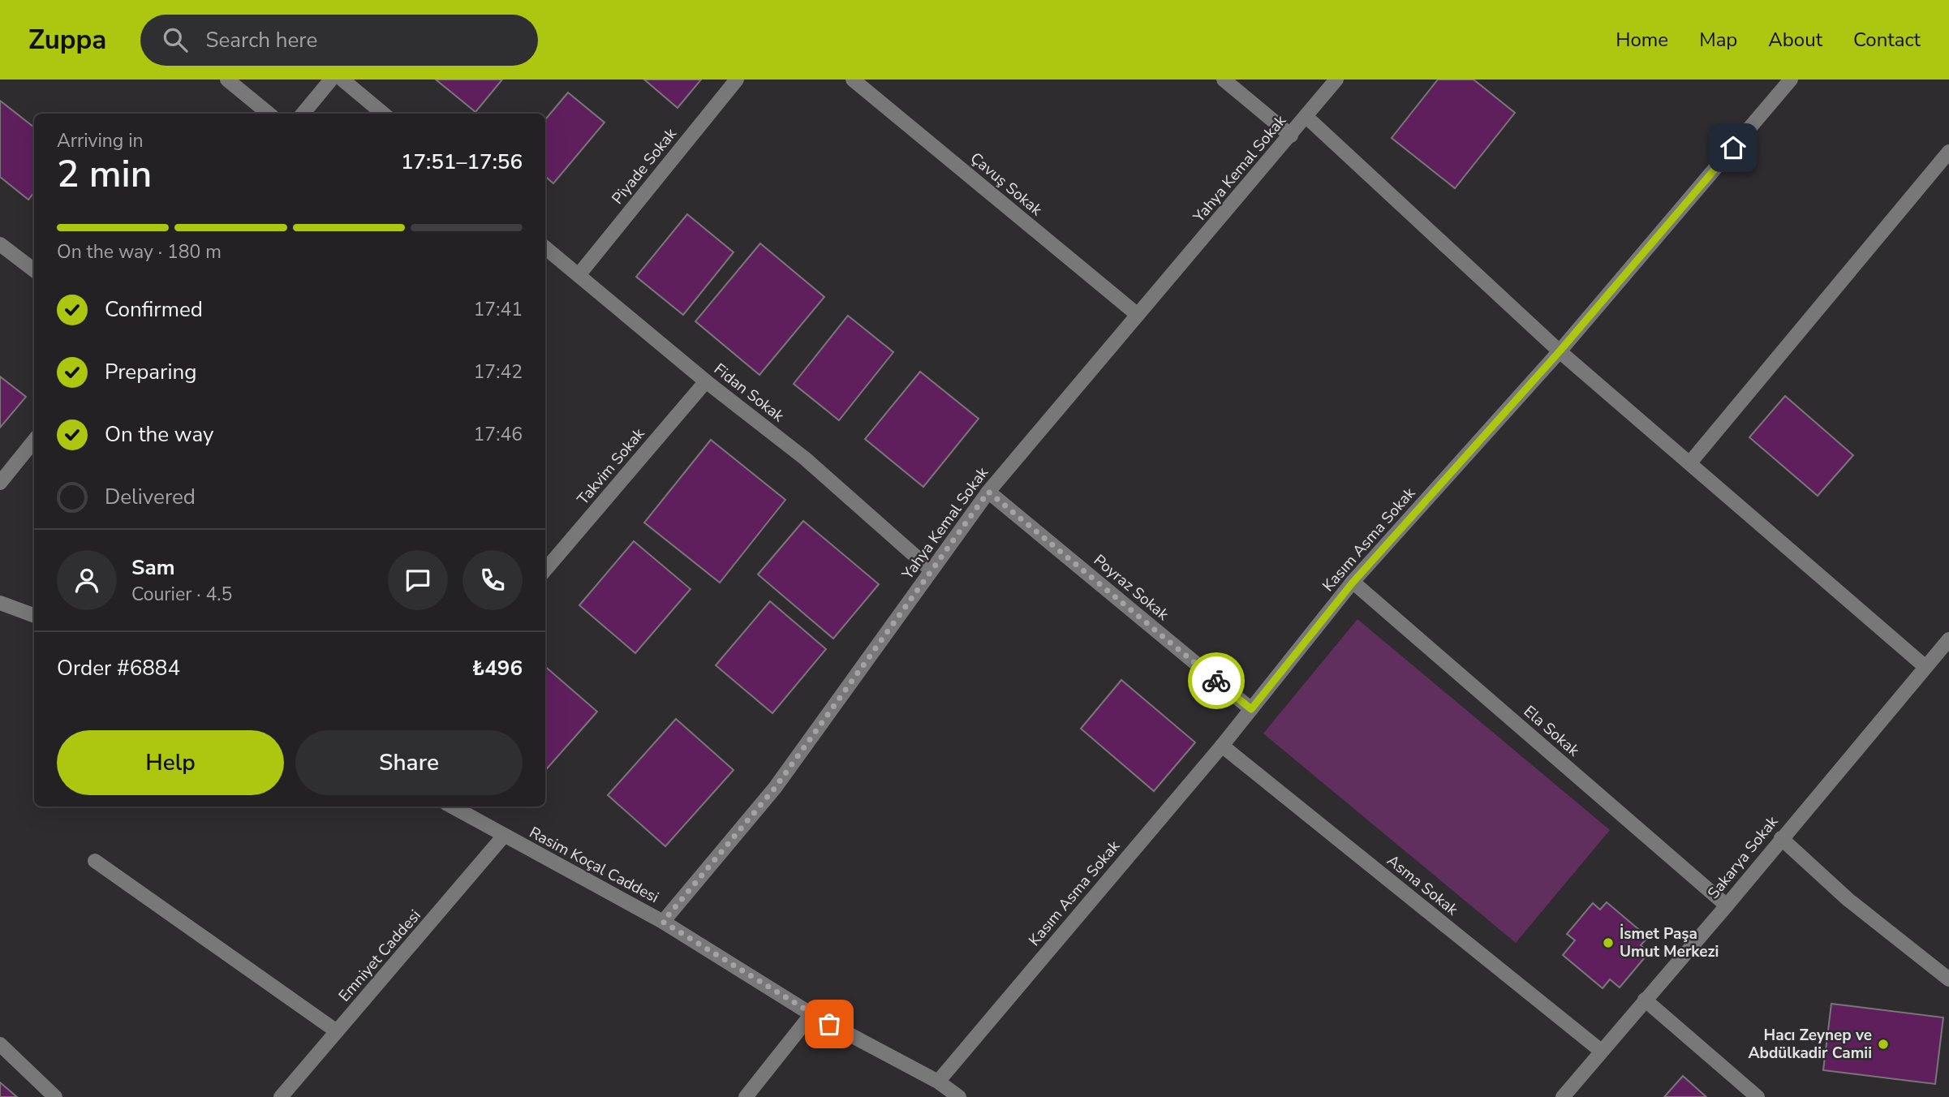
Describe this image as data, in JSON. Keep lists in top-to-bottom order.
{
  "streets": {
    "street": [
      "Piyade Sokak",
      "Yahya Kemal Sokak",
      "Çavuş Sokak",
      "Fidan Sokak",
      "Takvim Sokak",
      "Kasım Asma Sokak",
      "Poyraz Sokak",
      "Ela Sokak",
      "Sakarya Sokak",
      "Rasim Koçal Caddesi",
      "Asma Sokak",
      "Emniyet Caddesi"
    ]
  },
  "crossings": [
    ["Piyade Sokak", "Fidan Sokak"],
    ["Yahya Kemal Sokak", "Çavuş Sokak"],
    ["Yahya Kemal Sokak", "Fidan Sokak"],
    ["Yahya Kemal Sokak", "Poyraz Sokak"],
    ["Yahya Kemal Sokak", "Rasim Koçal Caddesi"],
    ["Fidan Sokak", "Takvim Sokak"],
    ["Kasım Asma Sokak", "Poyraz Sokak"],
    ["Kasım Asma Sokak", "Ela Sokak"],
    ["Kasım Asma Sokak", "Rasim Koçal Caddesi"],
    ["Kasım Asma Sokak", "Asma Sokak"],
    ["Ela Sokak", "Sakarya Sokak"],
    ["Sakarya Sokak", "Asma Sokak"],
    ["Rasim Koçal Caddesi", "Emniyet Caddesi"]
  ],
  "places": ["İsmet Paşa Umut Merkezi", "Hacı Zeynep ve Abdülkadir Camii"],
  "page": {
    "header": "Zuppa",
    "search": "Search here",
    "nav": [
      "Home",
      "Map",
      "About",
      "Contact"
    ],
    "heading": ["2 min", "Arriving in", "17:51–17:56"],
    "panel": [
      "Sam",
      "Courier · 4.5",
      "Order #6884",
      "₺496"
    ],
    "bar": "On the way · 180 m",
    "list": [
      ["Confirmed", "17:41"],
      ["Preparing", "17:42"],
      ["On the way", "17:46"],
      "Delivered"
    ],
    "buttons": ["Help", "Share"]
  }
}
